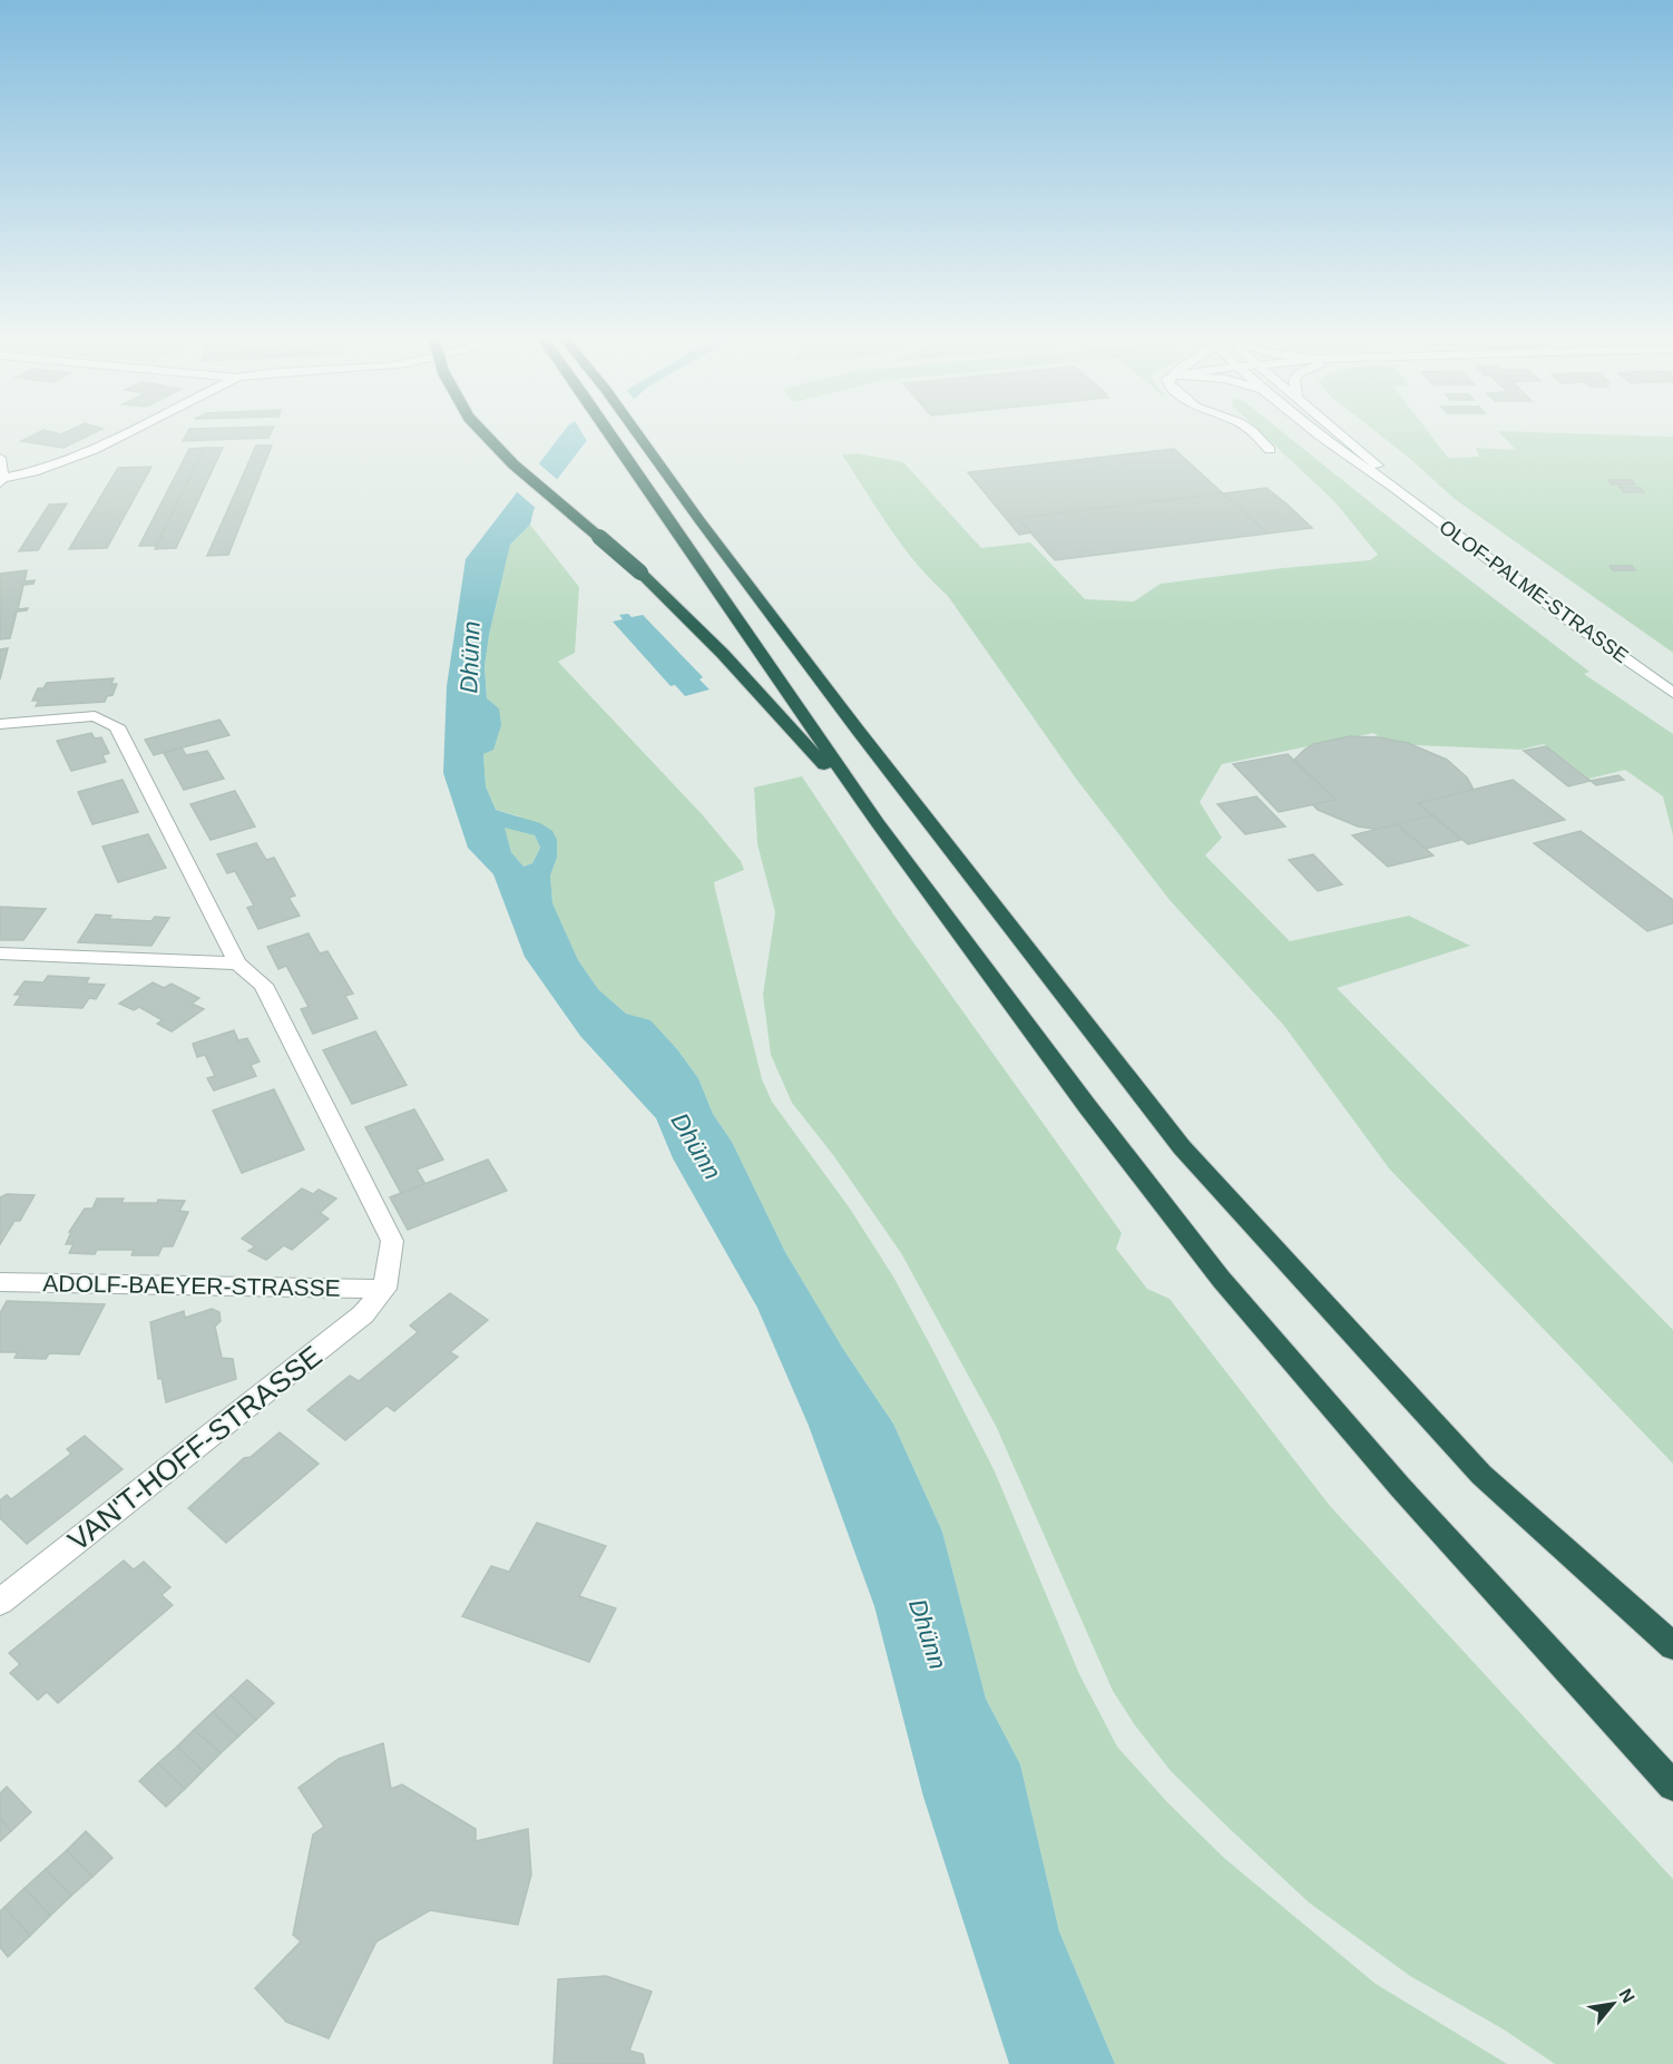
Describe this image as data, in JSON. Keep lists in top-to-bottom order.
{
  "streets": {
    "street": ["OLOF-PALME-STRASSE", "ADOLF-BAEYER-STRASSE", "VAN'T-HOFF-STRASSE"]
  },
  "crossings": [
    ["ADOLF-BAEYER-STRASSE", "VAN'T-HOFF-STRASSE"]
  ],
  "water": ["Dhünn"],
  "north": "top right"
}
